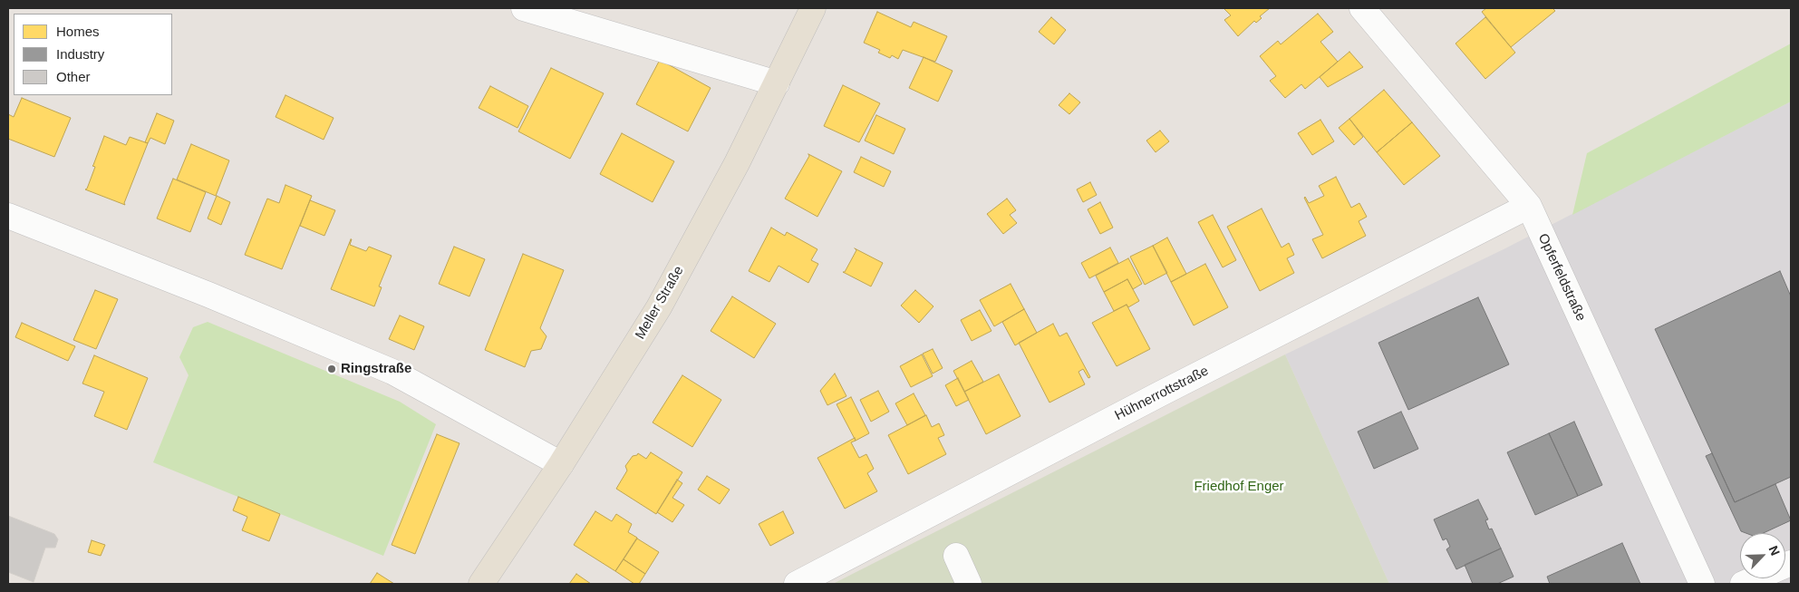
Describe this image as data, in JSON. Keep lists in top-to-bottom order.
{
  "streets": {
    "main road": ["Meller Straße"],
    "street": ["Opferfeldstraße", "Hühnerrottstraße"]
  },
  "crossings": [
    ["Opferfeldstraße", "Hühnerrottstraße"]
  ],
  "parks": ["Friedhof Enger"],
  "places": ["Ringstraße"],
  "legend": ["Homes", "Industry", "Other"],
  "north": "top right"
}
